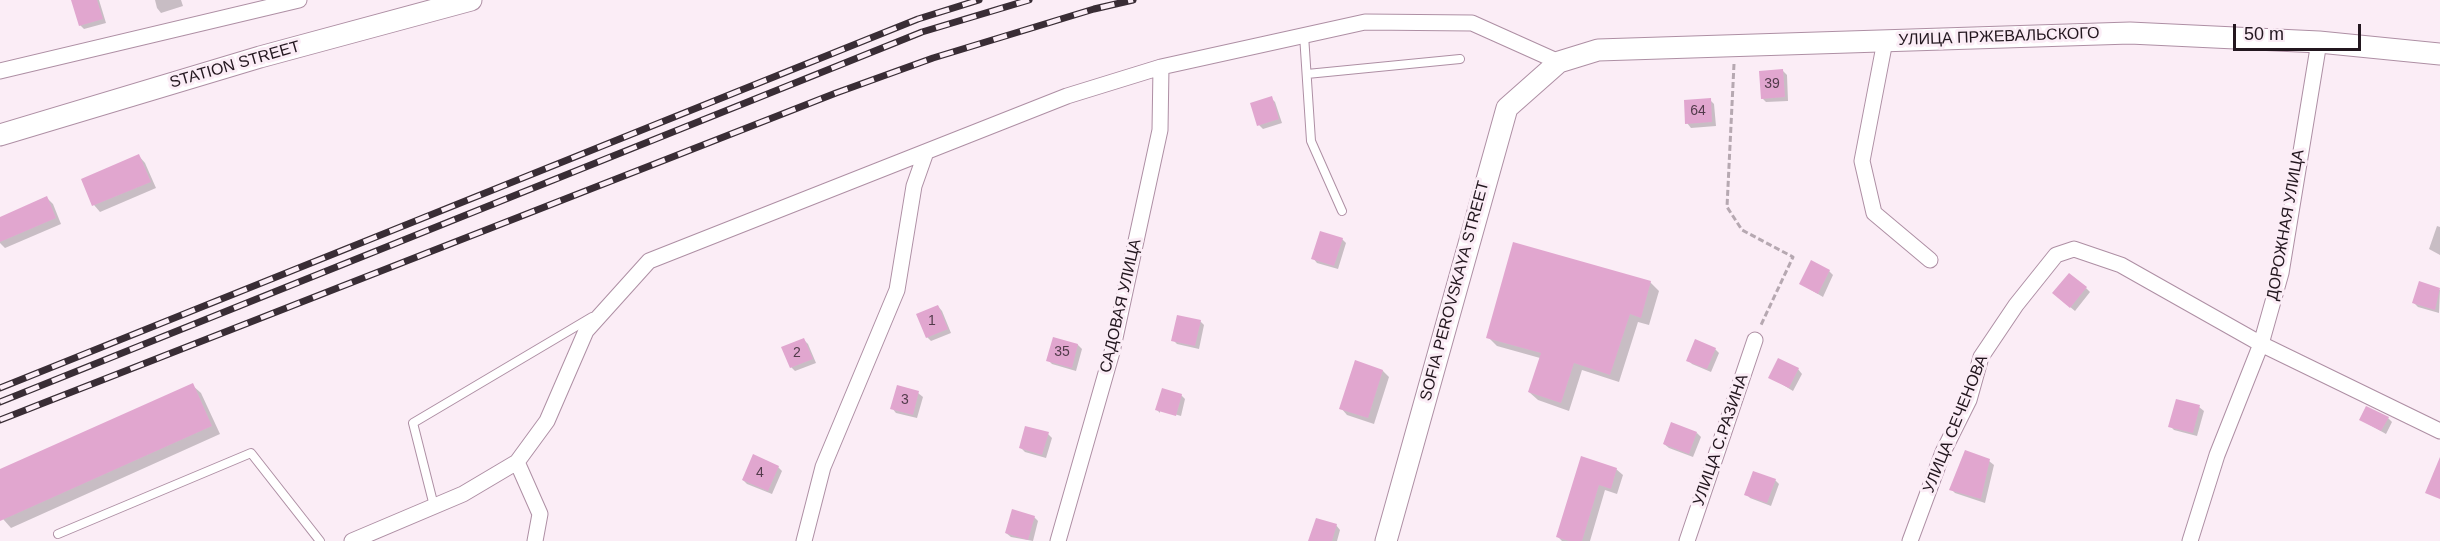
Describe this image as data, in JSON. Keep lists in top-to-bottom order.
{
  "streets": {
    "main road": ["УЛИЦА ПРЖЕВАЛЬСКОГО", "STATION STREET", "SOFIA PEROVSKAYA STREET"],
    "street": [
      "ДОРОЖНАЯ УЛИЦА",
      "САДОВАЯ УЛИЦА",
      "УЛИЦА СЕЧЕНОВА",
      "УЛИЦА С.РАЗИНА"
    ]
  },
  "crossings": [
    ["УЛИЦА ПРЖЕВАЛЬСКОГО", "ДОРОЖНАЯ УЛИЦА"],
    ["УЛИЦА ПРЖЕВАЛЬСКОГО", "SOFIA PEROVSKAYA STREET"],
    ["ДОРОЖНАЯ УЛИЦА", "УЛИЦА СЕЧЕНОВА"]
  ],
  "house_numbers": [
    "39",
    "64",
    "1",
    "35",
    "2",
    "3",
    "4"
  ],
  "scale_bar": "50 m"
}
